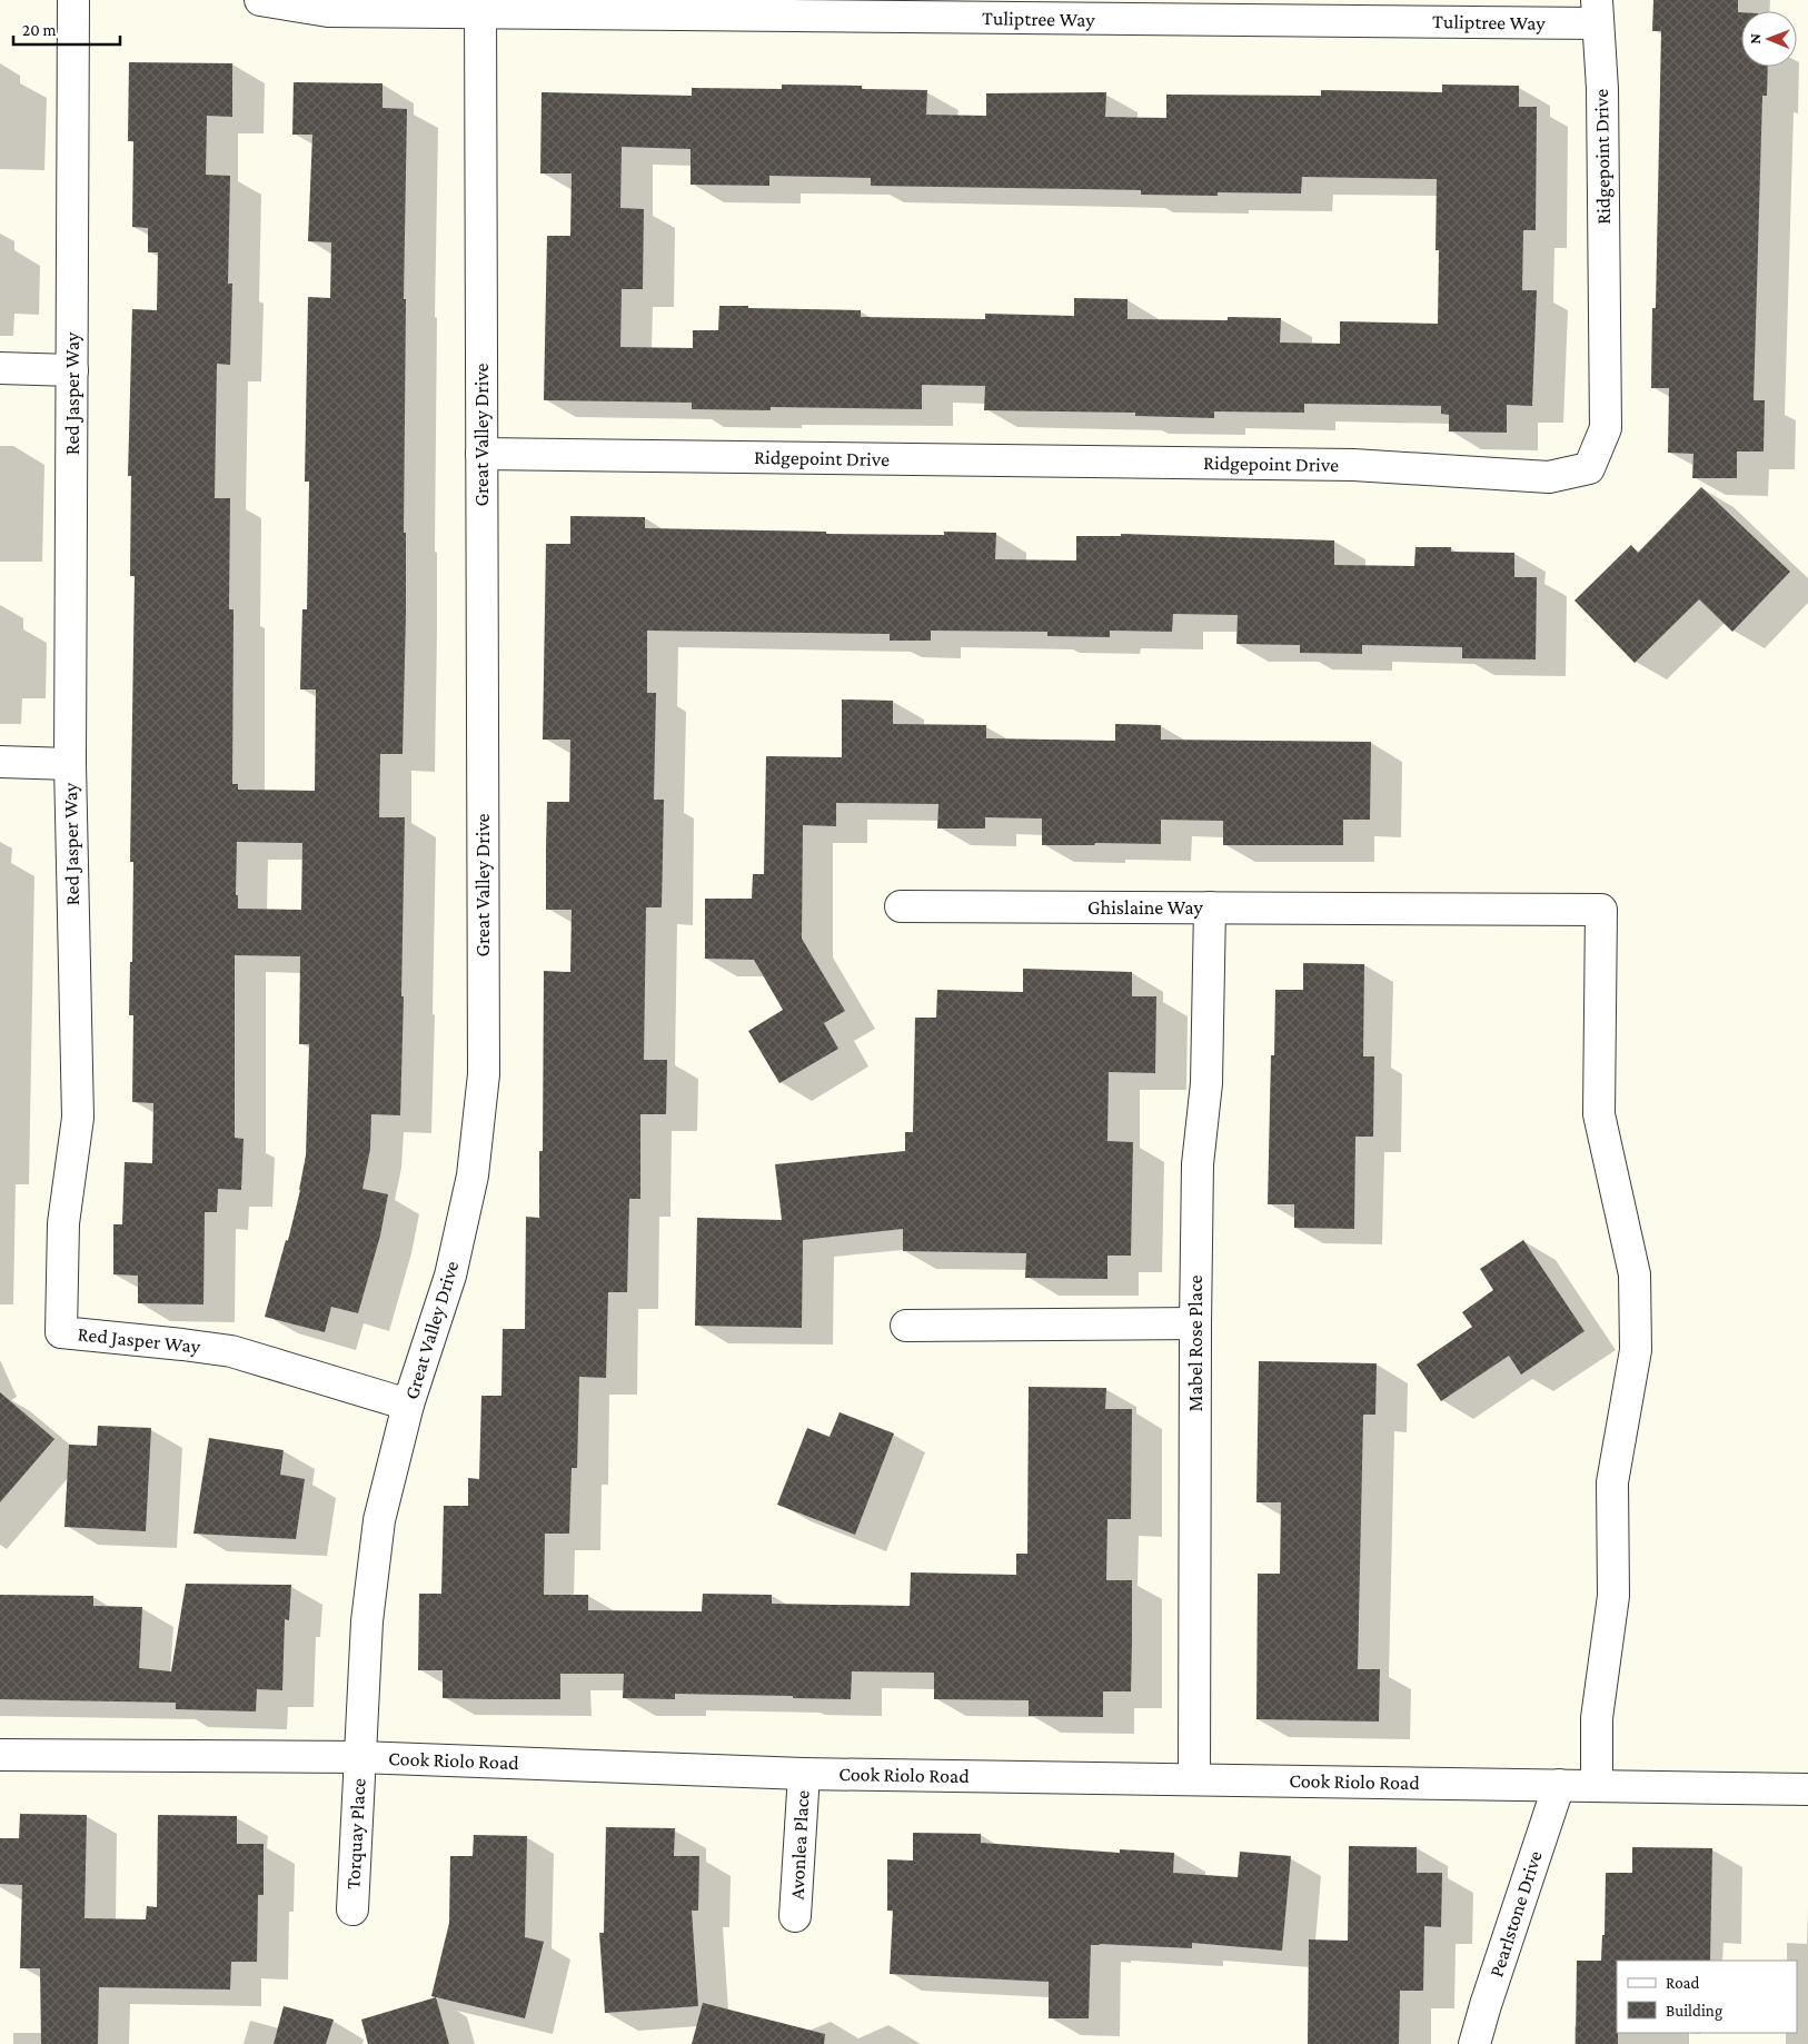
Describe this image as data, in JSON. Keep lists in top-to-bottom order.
{
  "streets": {
    "street": [
      "Tuliptree Way",
      "Ridgepoint Drive",
      "Red Jasper Way",
      "Great Valley Drive",
      "Ghislaine Way",
      "Mabel Rose Place",
      "Cook Riolo Road",
      "Torquay Place",
      "Avonlea Place",
      "Pearlstone Drive"
    ]
  },
  "crossings": [
    ["Tuliptree Way", "Ridgepoint Drive"],
    ["Tuliptree Way", "Great Valley Drive"],
    ["Ridgepoint Drive", "Great Valley Drive"],
    ["Red Jasper Way", "Great Valley Drive"],
    ["Great Valley Drive", "Cook Riolo Road"],
    ["Great Valley Drive", "Torquay Place"],
    ["Ghislaine Way", "Mabel Rose Place"],
    ["Ghislaine Way", "Cook Riolo Road"],
    ["Mabel Rose Place", "Cook Riolo Road"],
    ["Cook Riolo Road", "Torquay Place"],
    ["Cook Riolo Road", "Avonlea Place"],
    ["Cook Riolo Road", "Pearlstone Drive"]
  ],
  "legend": ["Road", "Building"],
  "scale_bar": "20 m",
  "north": "left"
}
